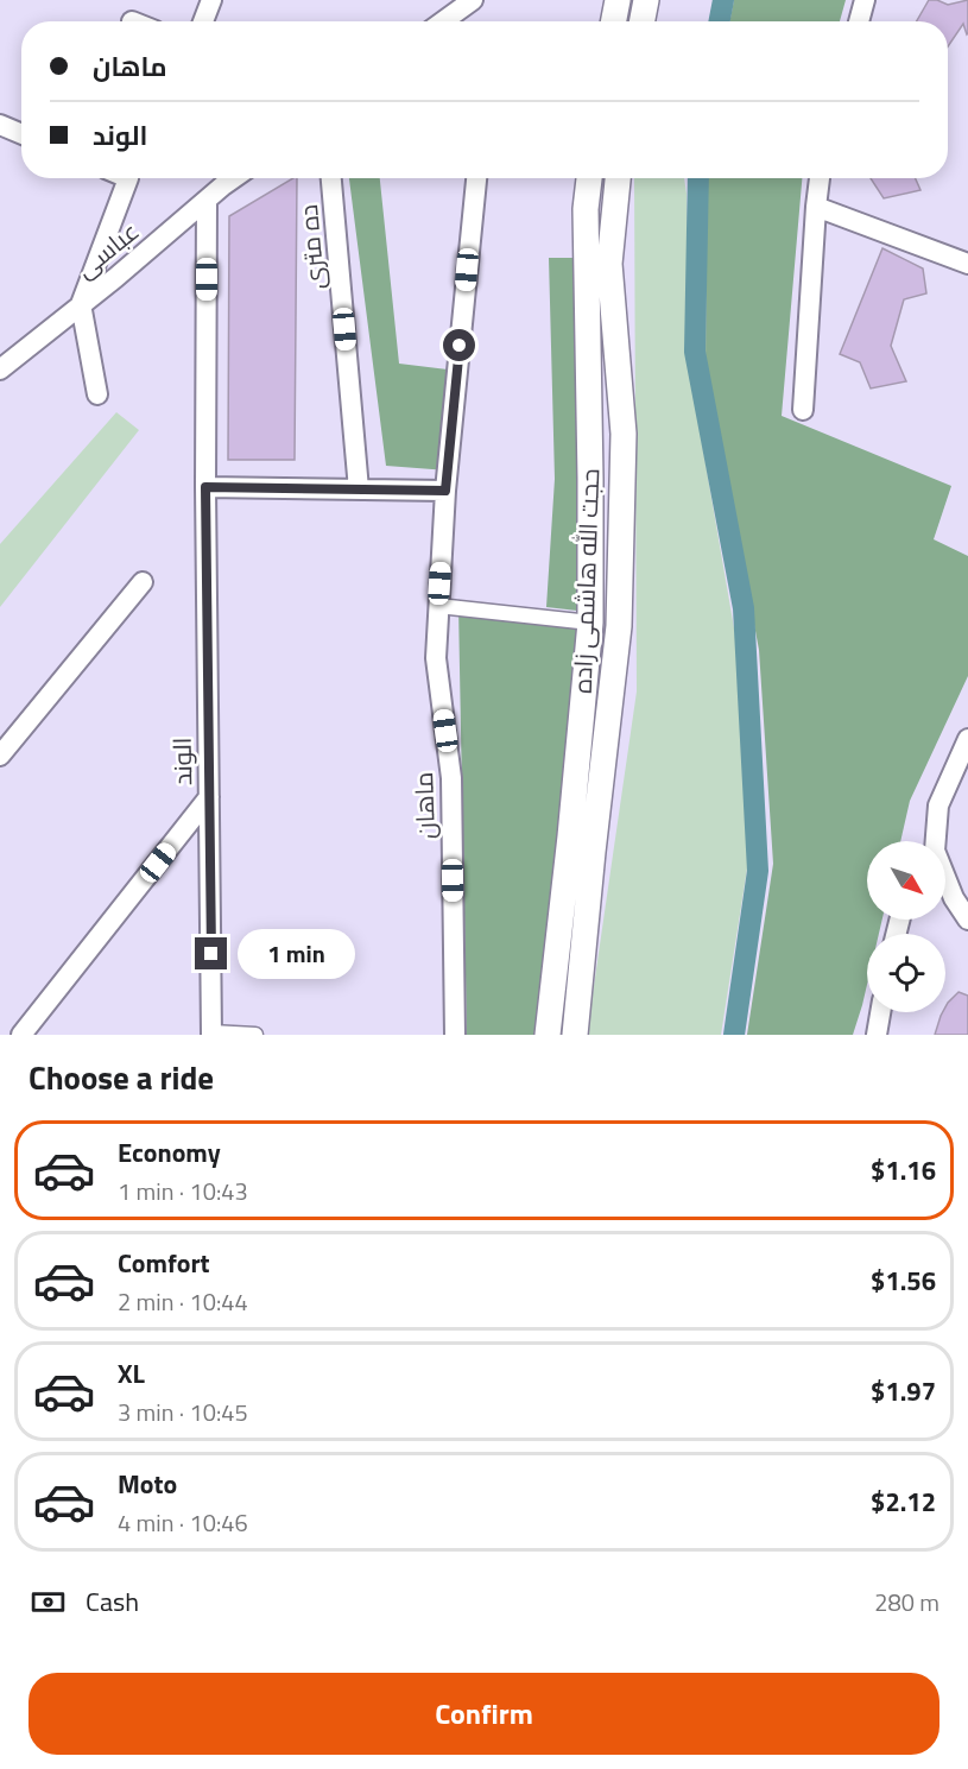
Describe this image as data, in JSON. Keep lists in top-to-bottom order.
{
  "streets": {
    "street": [
      "ده متری",
      "عباسی",
      "حجت الله هاشمی زاده",
      "الوند",
      "ماهان"
    ]
  },
  "crossings": [
    ["عباسی", "الوند"]
  ],
  "north": "bottom right",
  "page": {
    "banner": ["ماهان", "الوند"],
    "bubble": "1 min",
    "heading": "Choose a ride",
    "list": [
      {
        "name": "Economy",
        "note": "1 min · 10:43",
        "value": "$1.16"
      },
      {
        "name": "Comfort",
        "note": "2 min · 10:44",
        "value": "$1.56"
      },
      {
        "name": "XL",
        "note": "3 min · 10:45",
        "value": "$1.97"
      },
      {
        "name": "Moto",
        "note": "4 min · 10:46",
        "value": "$2.12"
      }
    ],
    "pay": ["Cash", "280 m"],
    "buttons": "Confirm"
  }
}
